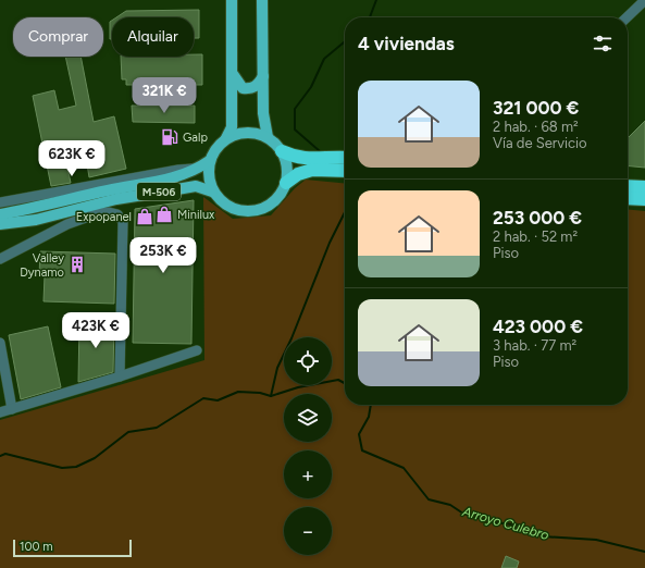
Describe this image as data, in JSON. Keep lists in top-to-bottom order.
{
  "streets": {
    "main road": ["M-506"]
  },
  "water": ["Arroyo Culebro"],
  "places": {
    "fuel station": ["Galp"],
    "shop": ["Minilux", "Expopanel"],
    "building": ["Valley Dynamo"]
  },
  "scale_bar": "100 m",
  "page": {
    "chip": ["Comprar", "Alquilar"],
    "heading": "4 viviendas",
    "list": [
      {
        "name": "321 000 €",
        "note": "2 hab. · 68 m² · Vía de Servicio"
      },
      {
        "name": "253 000 €",
        "note": "2 hab. · 52 m² · Piso"
      },
      {
        "name": "423 000 €",
        "note": "3 hab. · 77 m² · Piso"
      }
    ],
    "price": [
      "321K €",
      "623K €",
      "253K €",
      "423K €"
    ],
    "map_buttons": ["+", "−"],
    "scale": "100 m"
  }
}
